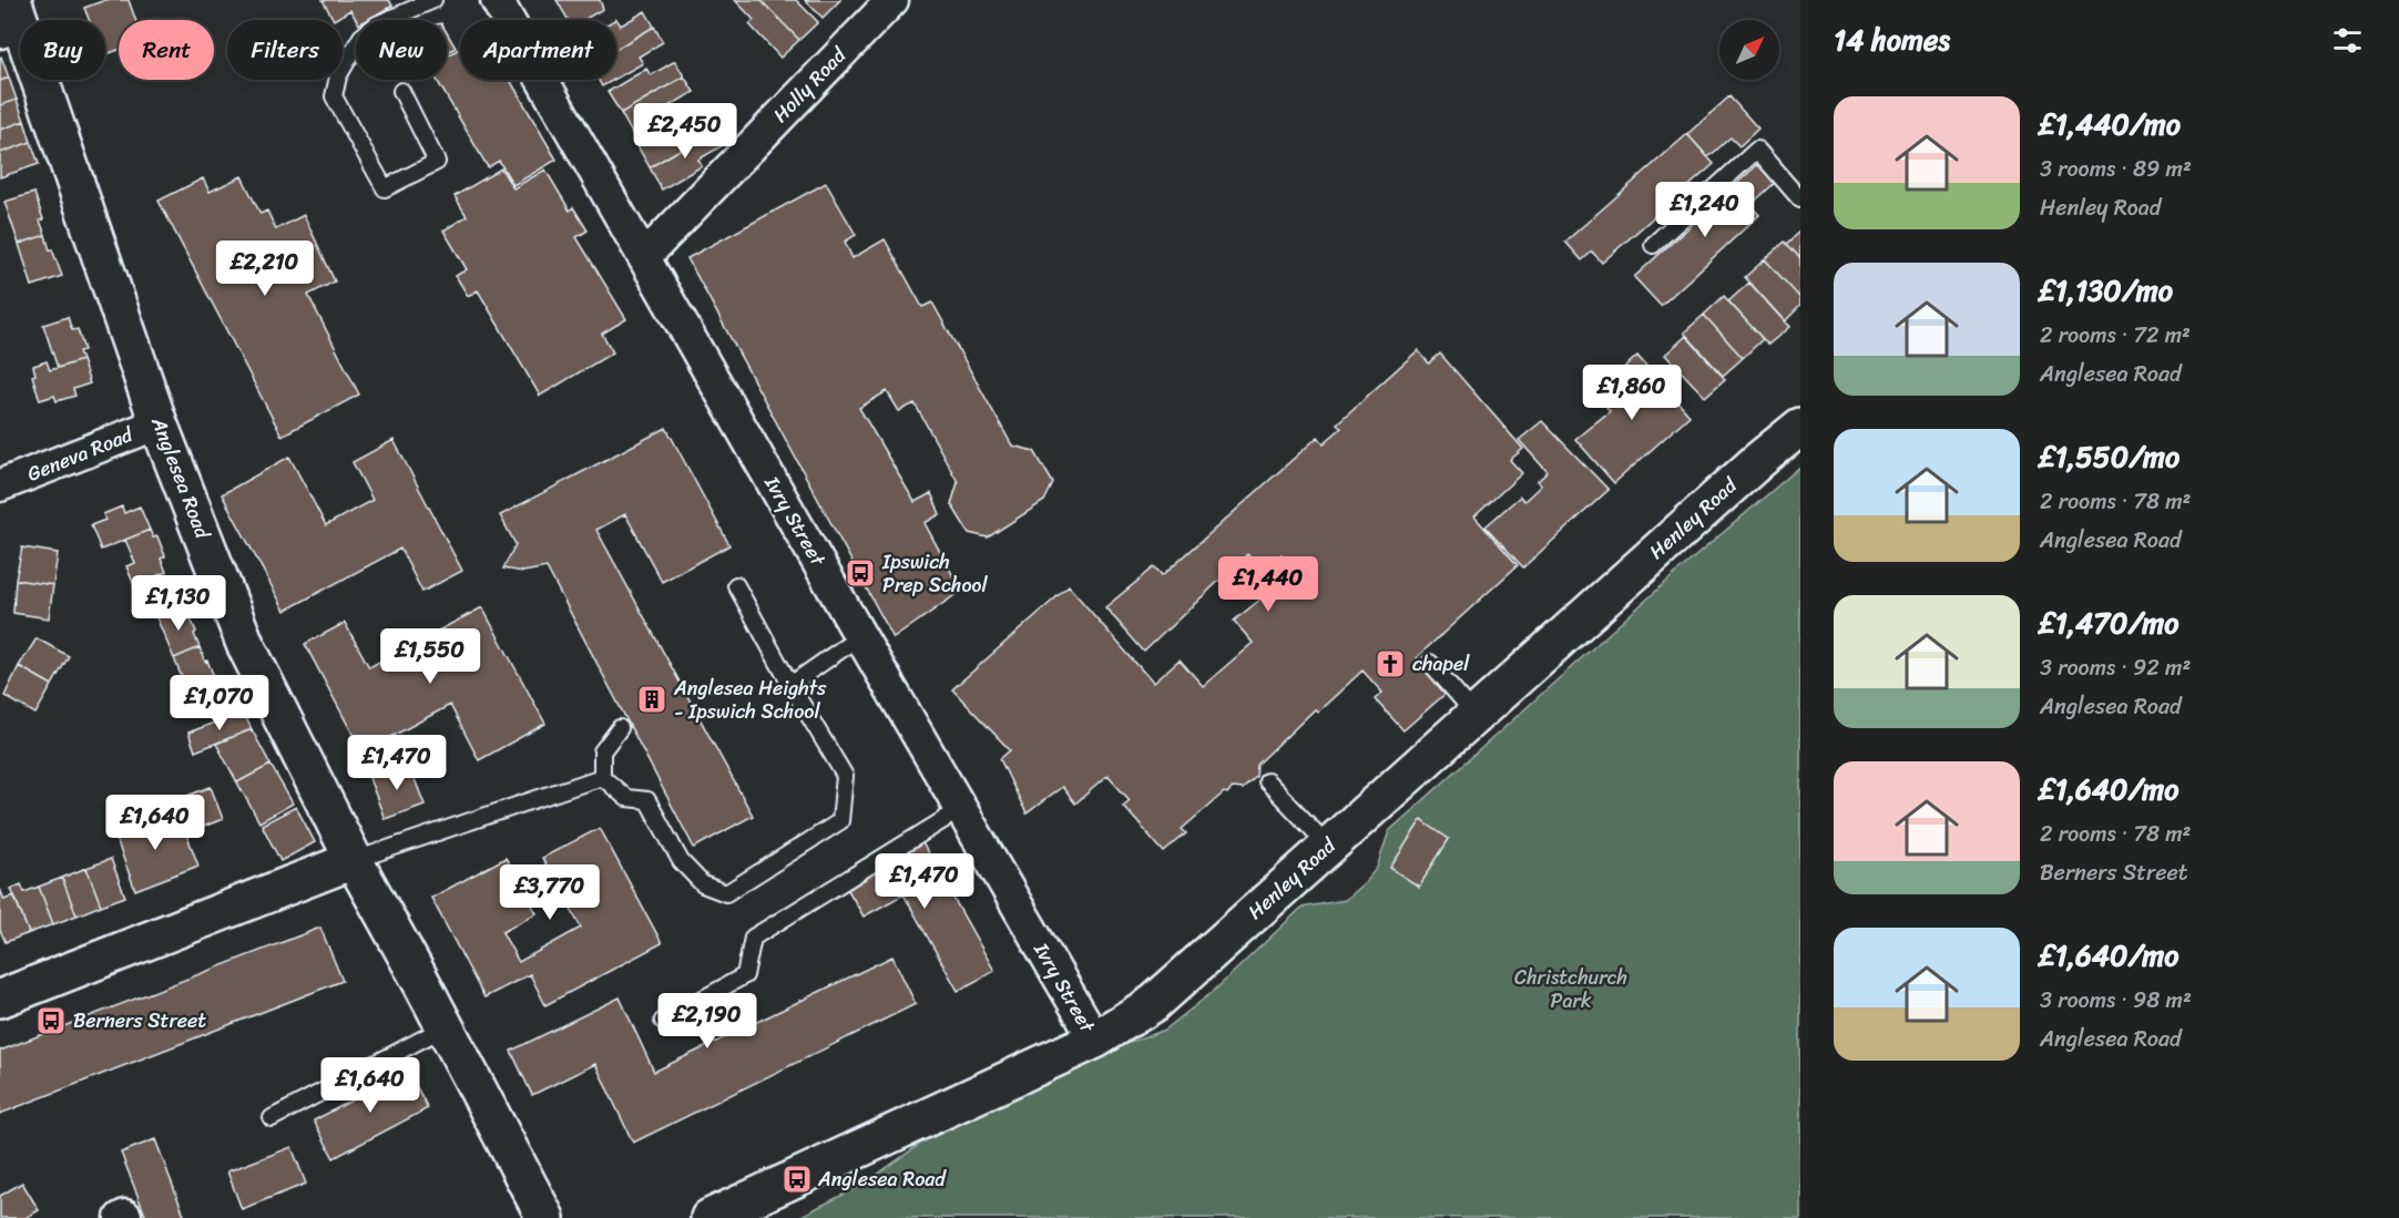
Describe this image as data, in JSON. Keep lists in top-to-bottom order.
{
  "streets": {
    "street": [
      "Holly Road",
      "Geneva Road",
      "Anglesea Road",
      "Henley Road",
      "Ivry Street"
    ]
  },
  "crossings": [
    ["Holly Road", "Ivry Street"],
    ["Geneva Road", "Anglesea Road"],
    ["Henley Road", "Ivry Street"]
  ],
  "parks": ["Christchurch Park"],
  "places": {
    "bus stop": ["Ipswich Prep School", "Berners Street", "Anglesea Road"],
    "church": ["chapel"],
    "building": ["Anglesea Heights - Ipswich School"]
  },
  "north": "top right",
  "page": {
    "heading": "14 homes",
    "chip": [
      "Buy",
      "Rent",
      "Filters",
      "New",
      "Apartment"
    ],
    "list": [
      {
        "name": "£1,440/mo",
        "note": "3 rooms · 89 m² · Henley Road"
      },
      {
        "name": "£1,130/mo",
        "note": "2 rooms · 72 m² · Anglesea Road"
      },
      {
        "name": "£1,550/mo",
        "note": "2 rooms · 78 m² · Anglesea Road"
      },
      {
        "name": "£1,470/mo",
        "note": "3 rooms · 92 m² · Anglesea Road"
      },
      {
        "name": "£1,640/mo",
        "note": "2 rooms · 78 m² · Berners Street"
      },
      {
        "name": "£1,640/mo",
        "note": "3 rooms · 98 m² · Anglesea Road"
      }
    ],
    "price": [
      "£2,450",
      "£1,240",
      "£2,210",
      "£1,860",
      "£1,440",
      "£1,130",
      "£1,550",
      "£1,070",
      "£1,470",
      "£1,640",
      "£1,470",
      "£3,770",
      "£2,190",
      "£1,640"
    ]
  }
}
